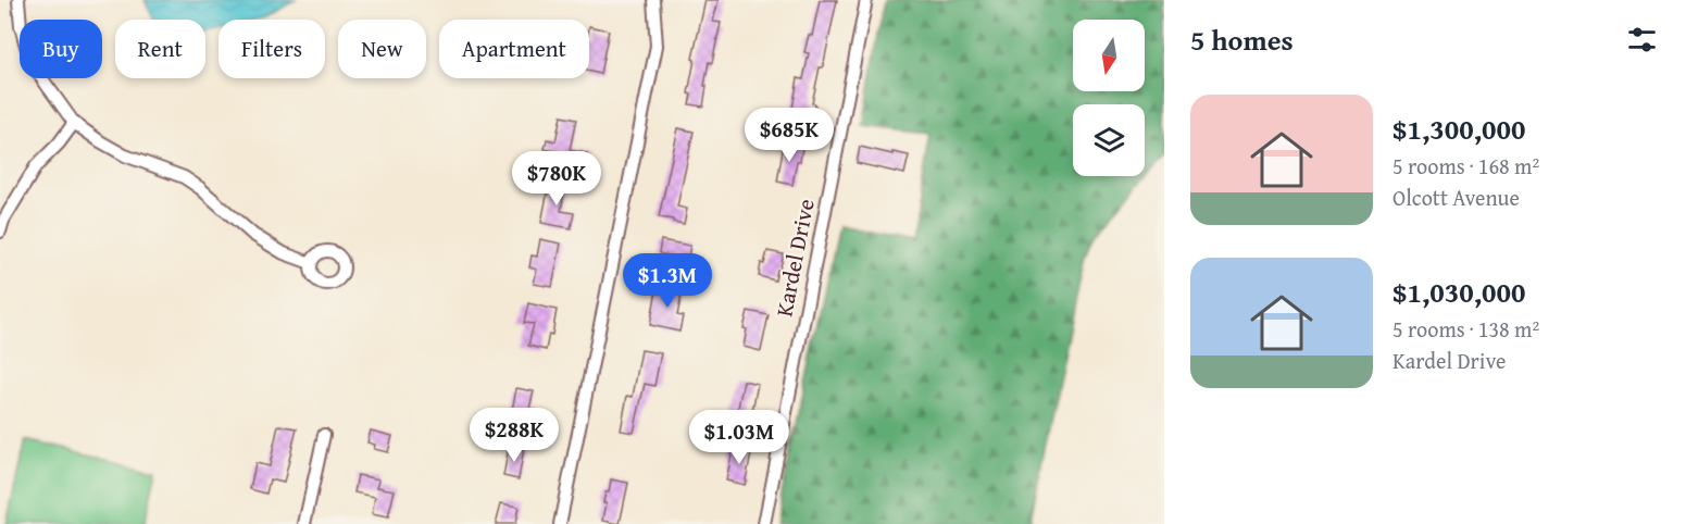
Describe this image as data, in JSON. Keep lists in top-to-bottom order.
{
  "streets": {
    "street": ["Kardel Drive"]
  },
  "north": "bottom",
  "page": {
    "heading": "5 homes",
    "chip": [
      "Buy",
      "Rent",
      "Filters",
      "New",
      "Apartment"
    ],
    "list": [
      {
        "name": "$1,300,000",
        "note": "5 rooms · 168 m² · Olcott Avenue"
      },
      {
        "name": "$1,030,000",
        "note": "5 rooms · 138 m² · Kardel Drive"
      }
    ],
    "price": [
      "$685K",
      "$780K",
      "$1.3M",
      "$288K",
      "$1.03M"
    ]
  }
}
